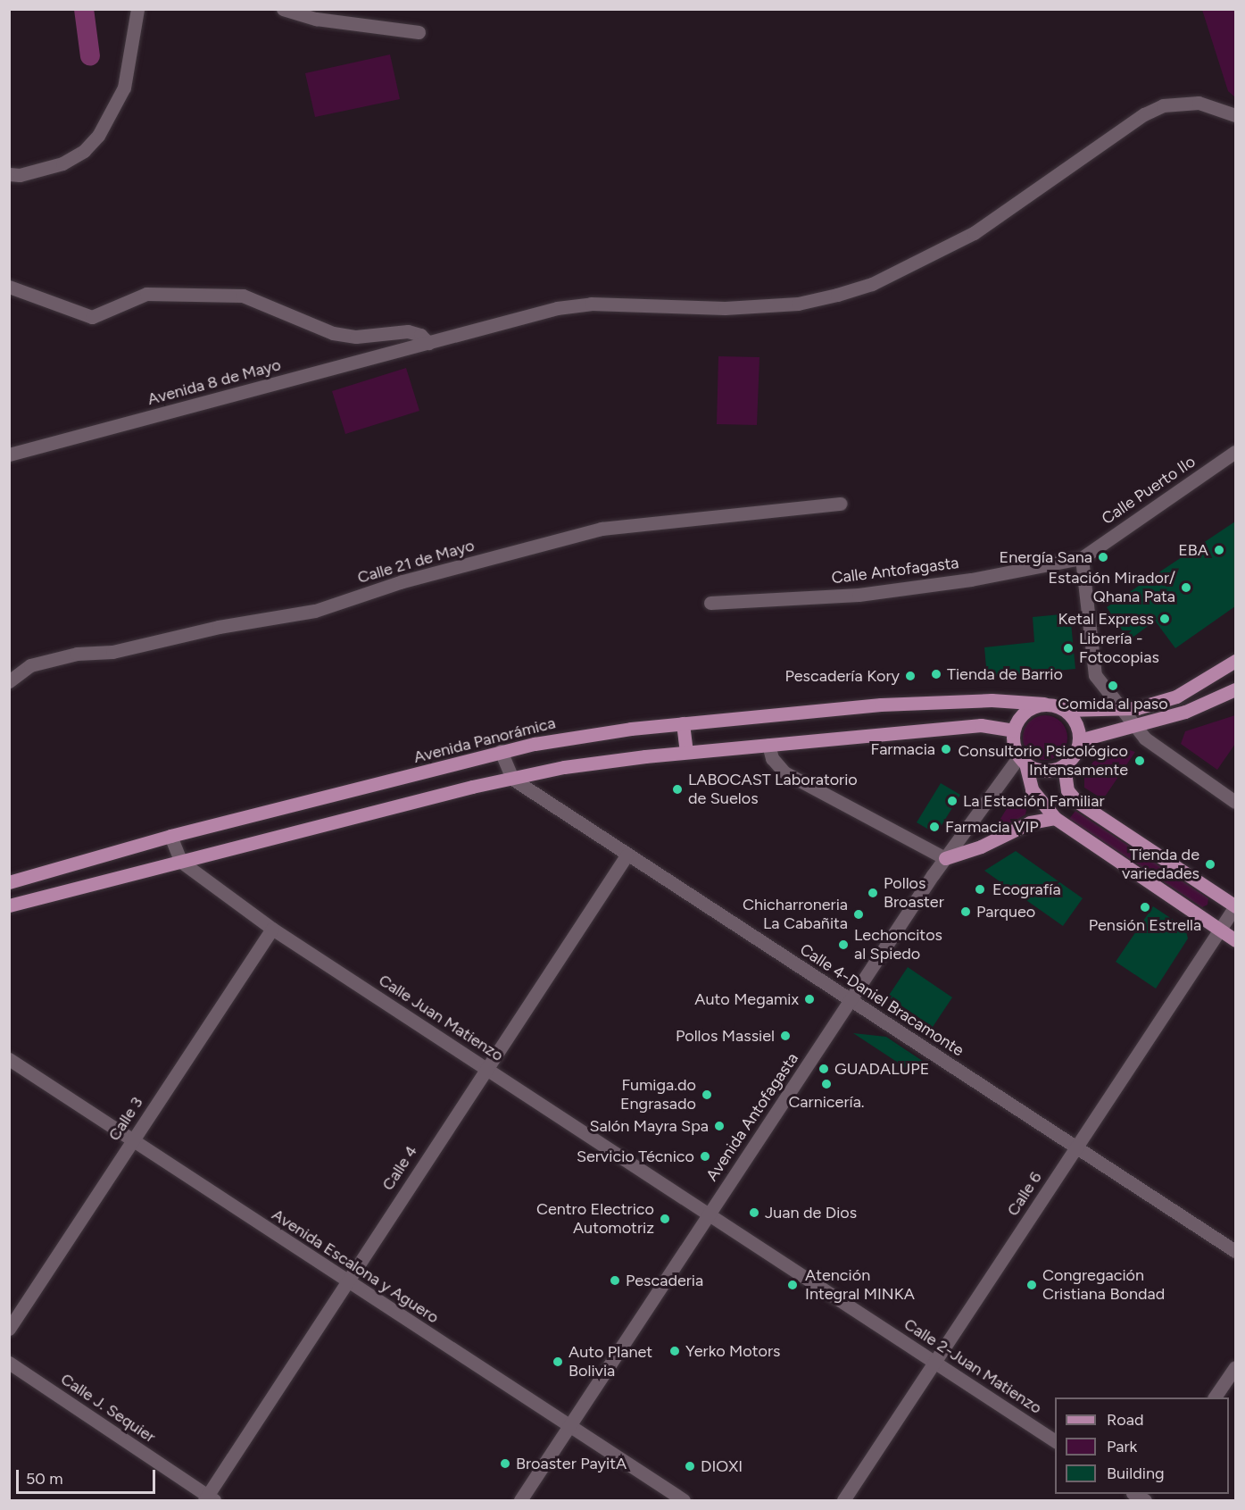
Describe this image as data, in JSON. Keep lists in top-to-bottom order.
{
  "streets": {
    "main road": ["Avenida Panorámica"],
    "street": [
      "Avenida 8 de Mayo",
      "Calle Puerto Ilo",
      "Calle 21 de Mayo",
      "Calle Antofagasta",
      "Calle 4-Daniel Bracamonte",
      "Calle Juan Matienzo",
      "Avenida Antofagasta",
      "Calle 3",
      "Calle 4",
      "Calle 6",
      "Avenida Escalona y Aguero",
      "Calle 2-Juan Matienzo",
      "Calle J. Sequier"
    ]
  },
  "crossings": [
    ["Calle Puerto Ilo", "Calle Antofagasta"],
    ["Avenida Panorámica", "Avenida Antofagasta"],
    ["Calle 4-Daniel Bracamonte", "Avenida Antofagasta"],
    ["Calle 4-Daniel Bracamonte", "Calle 4"],
    ["Calle 4-Daniel Bracamonte", "Calle 6"],
    ["Calle Juan Matienzo", "Avenida Antofagasta"],
    ["Calle Juan Matienzo", "Calle 3"],
    ["Calle Juan Matienzo", "Calle 4"],
    ["Calle Juan Matienzo", "Calle 2-Juan Matienzo"],
    ["Avenida Antofagasta", "Avenida Escalona y Aguero"],
    ["Avenida Antofagasta", "Calle 2-Juan Matienzo"],
    ["Calle 3", "Avenida Escalona y Aguero"],
    ["Calle 4", "Avenida Escalona y Aguero"],
    ["Calle 4", "Calle J. Sequier"],
    ["Calle 6", "Calle 2-Juan Matienzo"]
  ],
  "places": [
    "EBA",
    "Energía Sana",
    "Estación Mirador/ Qhana Pata",
    "Ketal Express",
    "Librería - Fotocopias",
    "Tienda de Barrio",
    "Pescadería Kory",
    "Comida al paso",
    "Farmacia",
    "Consultorio Psicológico Intensamente",
    "LABOCAST Laboratorio de Suelos",
    "La Estación Familiar",
    "Farmacia VIP",
    "Tienda de variedades",
    "Ecografía",
    "Pollos Broaster",
    "Pensión Estrella",
    "Parqueo",
    "Chicharroneria La Cabañita",
    "Lechoncitos al Spiedo",
    "Auto Megamix",
    "Pollos Massiel",
    "GUADALUPE",
    "Carnicería.",
    "Fumiga.do Engrasado",
    "Salón Mayra Spa",
    "Servicio Técnico",
    "Juan de Dios",
    "Centro Electrico Automotriz",
    "Pescaderia",
    "Atención Integral MINKA",
    "Congregación Cristiana Bondad",
    "Yerko Motors",
    "Auto Planet Bolivia",
    "Broaster PayitA",
    "DIOXI"
  ],
  "legend": ["Road", "Park", "Building"],
  "scale_bar": "50 m"
}
